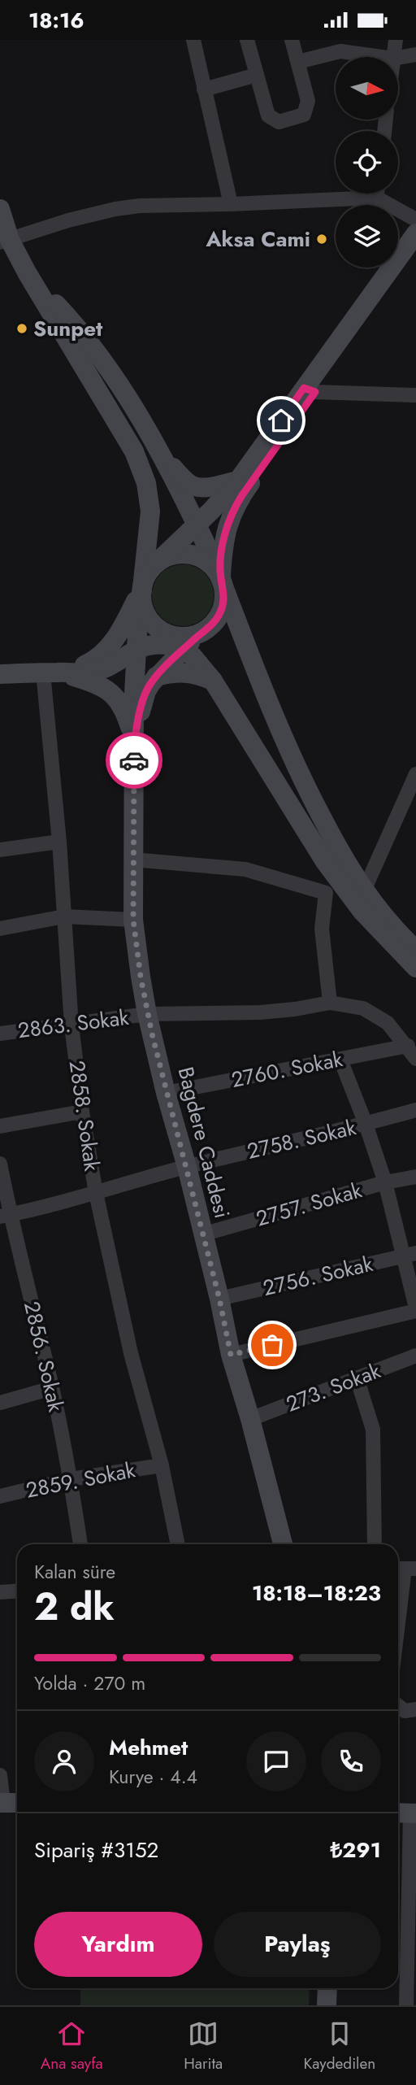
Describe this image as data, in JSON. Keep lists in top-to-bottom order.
{
  "streets": {
    "main road": ["Bagdere Caddesi"],
    "street": [
      "2863. Sokak",
      "2760. Sokak",
      "2858. Sokak",
      "2758. Sokak",
      "2757. Sokak",
      "2756. Sokak",
      "2856. Sokak",
      "273. Sokak",
      "2859. Sokak"
    ]
  },
  "crossings": [
    ["2863. Sokak", "2858. Sokak"],
    ["2863. Sokak", "Bagdere Caddesi"],
    ["2760. Sokak", "Bagdere Caddesi"],
    ["2858. Sokak", "2758. Sokak"],
    ["2858. Sokak", "2859. Sokak"],
    ["2758. Sokak", "Bagdere Caddesi"],
    ["2758. Sokak", "2856. Sokak"],
    ["Bagdere Caddesi", "2757. Sokak"],
    ["Bagdere Caddesi", "2756. Sokak"],
    ["Bagdere Caddesi", "273. Sokak"],
    ["2856. Sokak", "2859. Sokak"]
  ],
  "places": ["Aksa Cami", "Sunpet"],
  "north": "right",
  "page": {
    "status": "18:16",
    "heading": ["2 dk", "Kalan süre", "18:18–18:23"],
    "panel": [
      "Mehmet",
      "Kurye · 4.4",
      "Sipariş #3152",
      "₺291"
    ],
    "bar": "Yolda · 270 m",
    "buttons": ["Yardım", "Paylaş"],
    "tabs": ["Ana sayfa", "Harita", "Kaydedilen"]
  }
}
